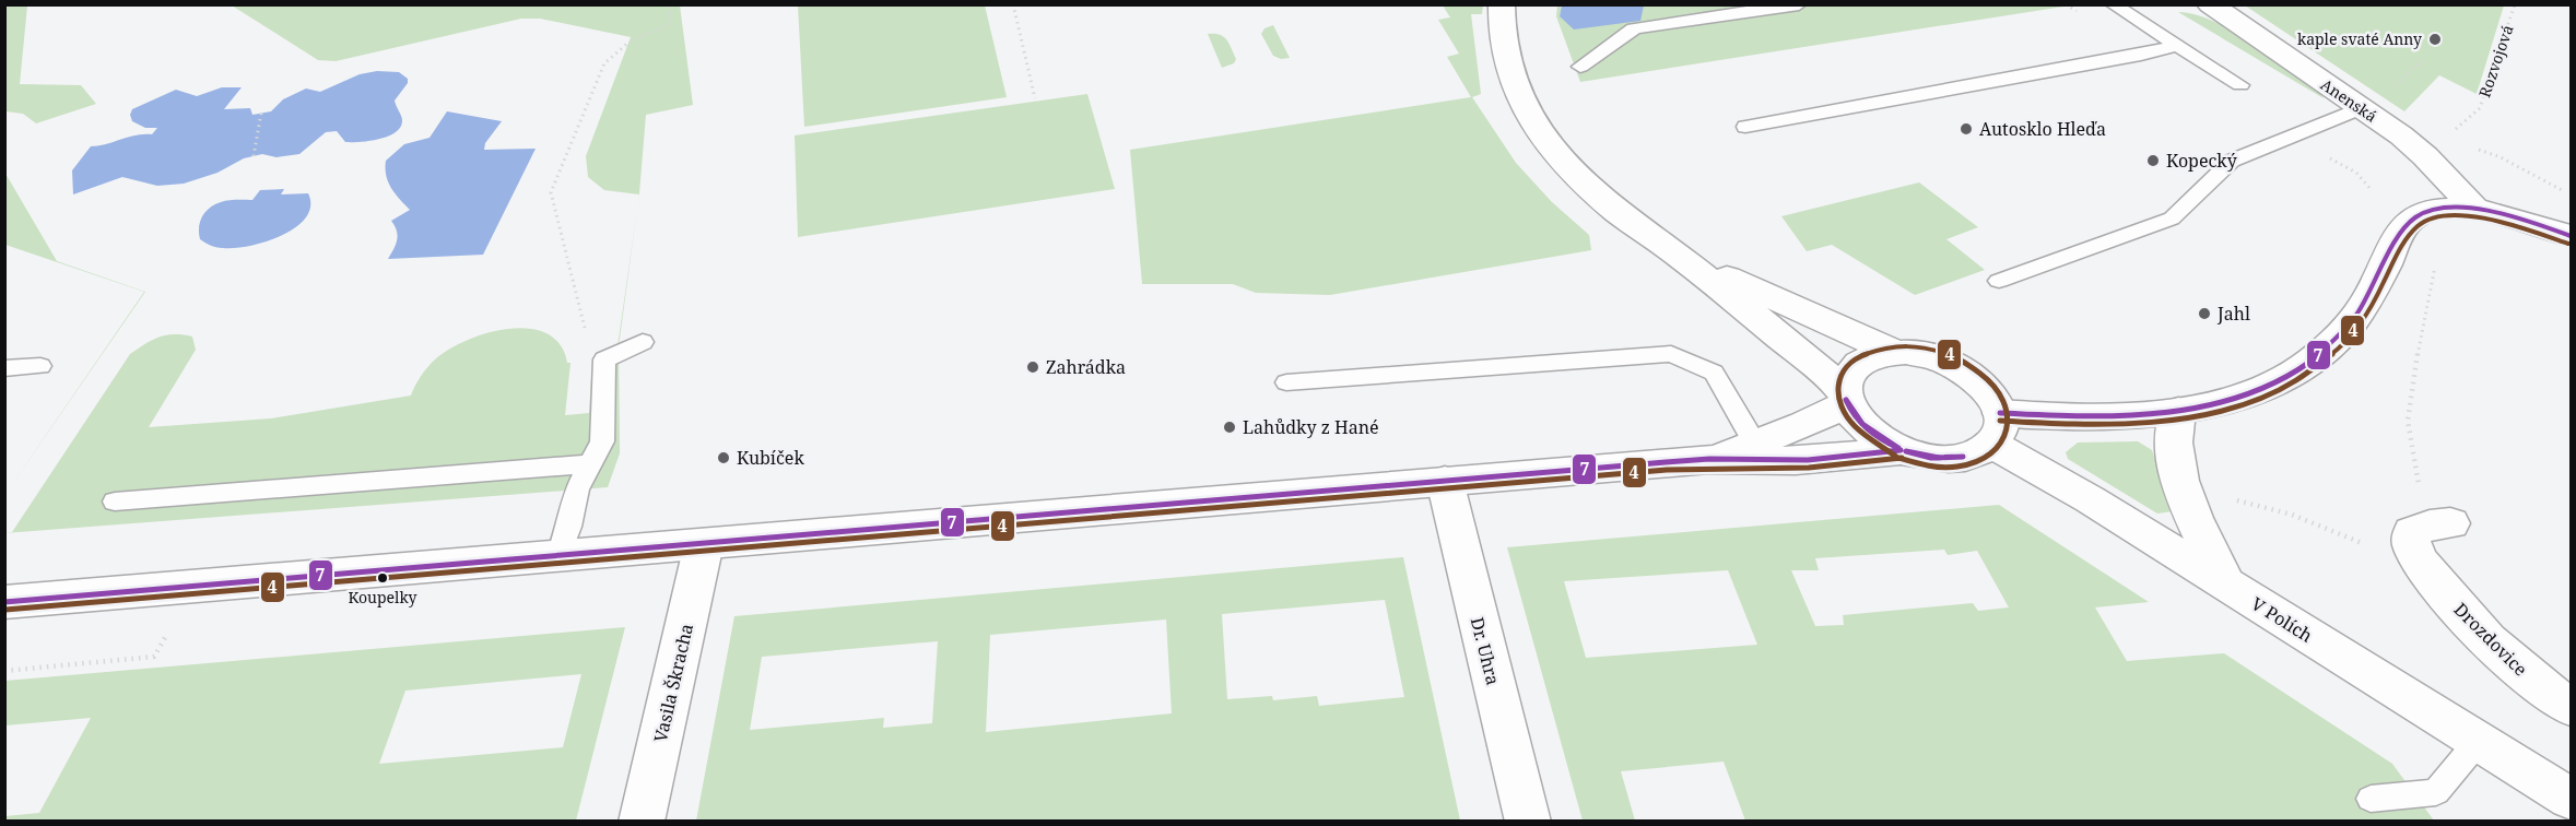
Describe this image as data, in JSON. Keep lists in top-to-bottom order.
{
  "streets": {
    "street": [
      "Anenská",
      "V Polích",
      "Drozdovice",
      "Dr. Uhra",
      "Vasila Škracha"
    ],
    "path": ["Rozvojová"]
  },
  "crossings": [
    ["Rozvojová", "Anenská"]
  ],
  "places": [
    "kaple svaté Anny",
    "Autosklo Hleďa",
    "Kopecký",
    "Jahl",
    "Zahrádka",
    "Lahůdky z Hané",
    "Kubíček",
    "Koupelky"
  ],
  "lines": ["transit line 7", "transit line 4"]
}
